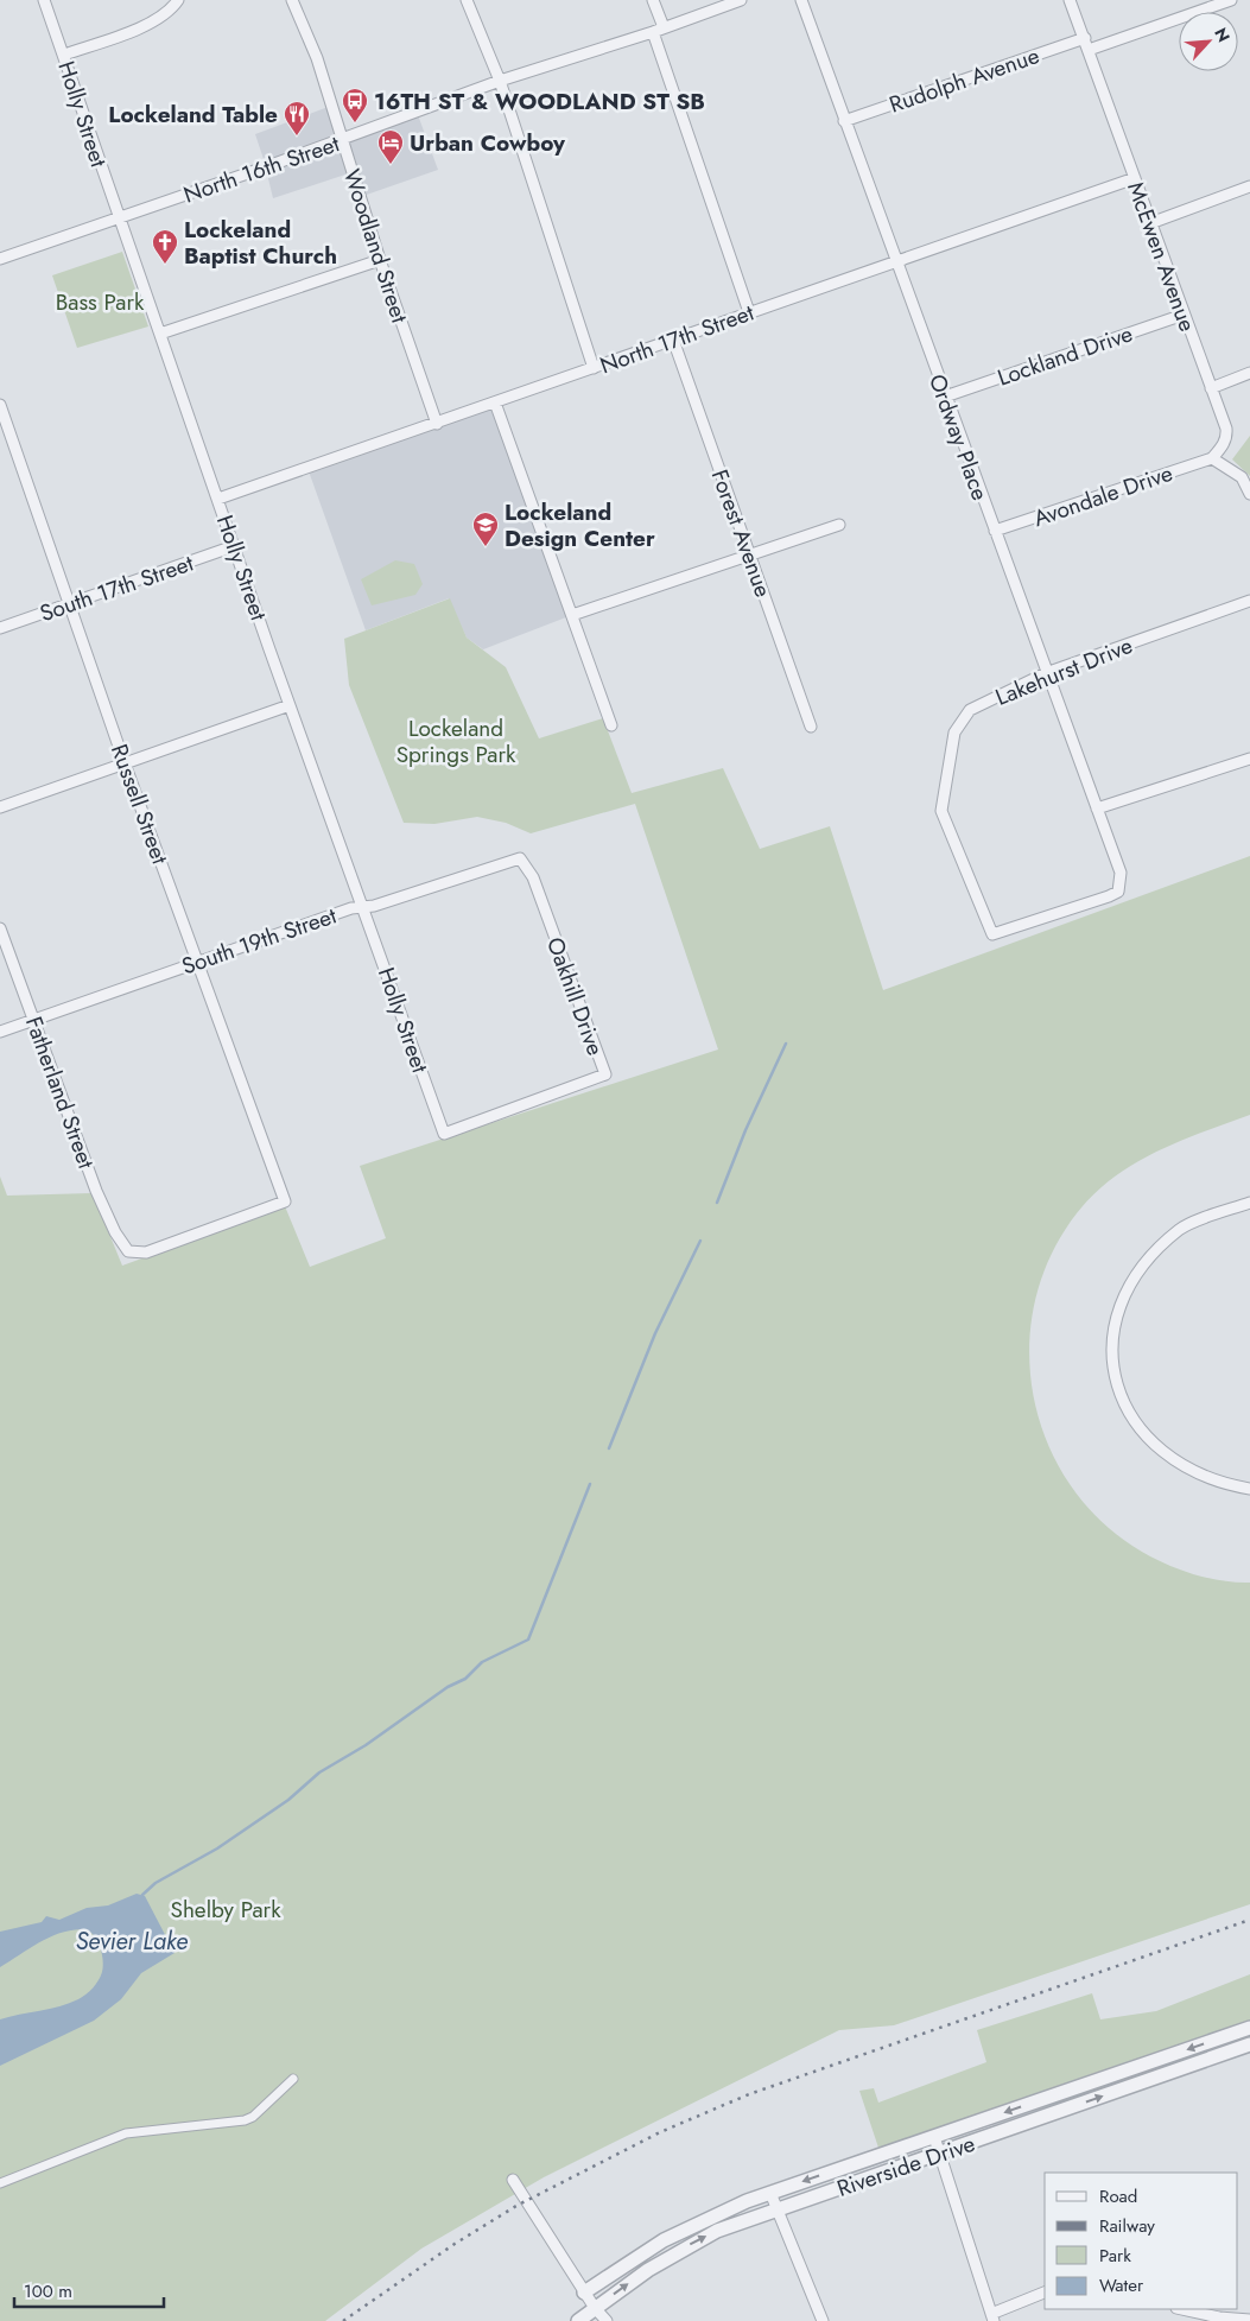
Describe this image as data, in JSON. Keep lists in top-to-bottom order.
{
  "streets": {
    "street": [
      "Rudolph Avenue",
      "Holly Street",
      "North 16th Street",
      "Woodland Street",
      "McEwen Avenue",
      "North 17th Street",
      "Lockland Drive",
      "Ordway Place",
      "Avondale Drive",
      "Forest Avenue",
      "South 17th Street",
      "Lakehurst Drive",
      "Russell Street",
      "South 19th Street",
      "Oakhill Drive",
      "Fatherland Street",
      "Riverside Drive"
    ]
  },
  "crossings": [
    ["Rudolph Avenue", "McEwen Avenue"],
    ["Rudolph Avenue", "Ordway Place"],
    ["Holly Street", "North 16th Street"],
    ["Holly Street", "North 17th Street"],
    ["Holly Street", "South 17th Street"],
    ["Holly Street", "South 19th Street"],
    ["Holly Street", "Oakhill Drive"],
    ["North 16th Street", "Woodland Street"],
    ["Woodland Street", "North 17th Street"],
    ["McEwen Avenue", "North 17th Street"],
    ["McEwen Avenue", "Lockland Drive"],
    ["McEwen Avenue", "Avondale Drive"],
    ["North 17th Street", "Ordway Place"],
    ["North 17th Street", "Forest Avenue"],
    ["Lockland Drive", "Ordway Place"],
    ["Ordway Place", "Avondale Drive"],
    ["Ordway Place", "Lakehurst Drive"],
    ["South 17th Street", "Russell Street"],
    ["Russell Street", "South 19th Street"],
    ["Russell Street", "Fatherland Street"],
    ["South 19th Street", "Oakhill Drive"],
    ["South 19th Street", "Fatherland Street"]
  ],
  "water": ["Sevier Lake"],
  "parks": ["Bass Park", "Lockeland Springs Park", "Shelby Park"],
  "places": {
    "bus stop": ["16TH ST & WOODLAND ST SB"],
    "restaurant": ["Lockeland Table"],
    "hotel": ["Urban Cowboy"],
    "church": ["Lockeland Baptist Church"],
    "school or university": ["Lockeland Design Center"]
  },
  "legend": [
    "Road",
    "Railway",
    "Park",
    "Water"
  ],
  "scale_bar": "100 m",
  "north": "top right"
}
